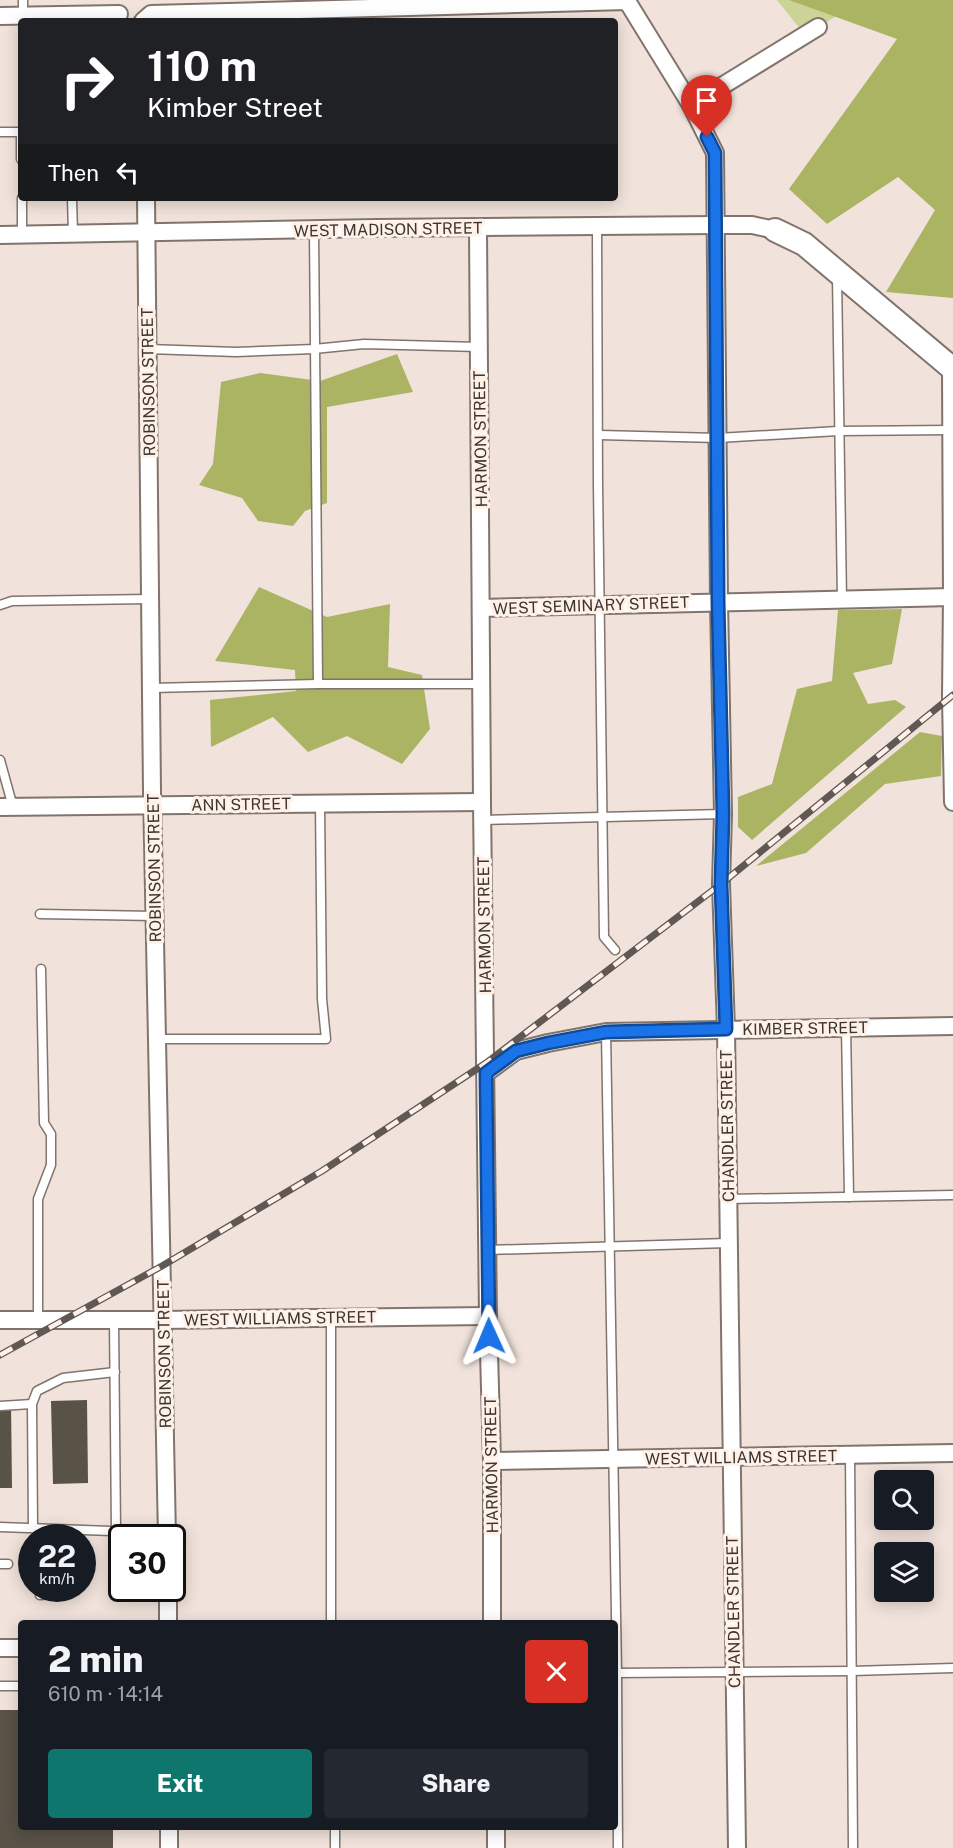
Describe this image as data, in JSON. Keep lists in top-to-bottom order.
{
  "streets": {
    "street": [
      "WEST MADISON STREET",
      "ROBINSON STREET",
      "HARMON STREET",
      "WEST SEMINARY STREET",
      "ANN STREET",
      "KIMBER STREET",
      "CHANDLER STREET",
      "WEST WILLIAMS STREET"
    ]
  },
  "crossings": [
    ["WEST MADISON STREET", "ROBINSON STREET"],
    ["WEST MADISON STREET", "HARMON STREET"],
    ["WEST MADISON STREET", "CHANDLER STREET"],
    ["ROBINSON STREET", "ANN STREET"],
    ["ROBINSON STREET", "WEST WILLIAMS STREET"],
    ["HARMON STREET", "WEST SEMINARY STREET"],
    ["HARMON STREET", "ANN STREET"],
    ["HARMON STREET", "KIMBER STREET"],
    ["HARMON STREET", "WEST WILLIAMS STREET"],
    ["WEST SEMINARY STREET", "CHANDLER STREET"],
    ["KIMBER STREET", "CHANDLER STREET"],
    ["CHANDLER STREET", "WEST WILLIAMS STREET"]
  ],
  "page": {
    "turn": ["110 m", "Kimber Street"],
    "then": "Then",
    "speed": "22 km/h",
    "limit": "30",
    "heading": ["2 min", "610 m · 14:14"],
    "buttons": ["Exit", "Share"]
  }
}
